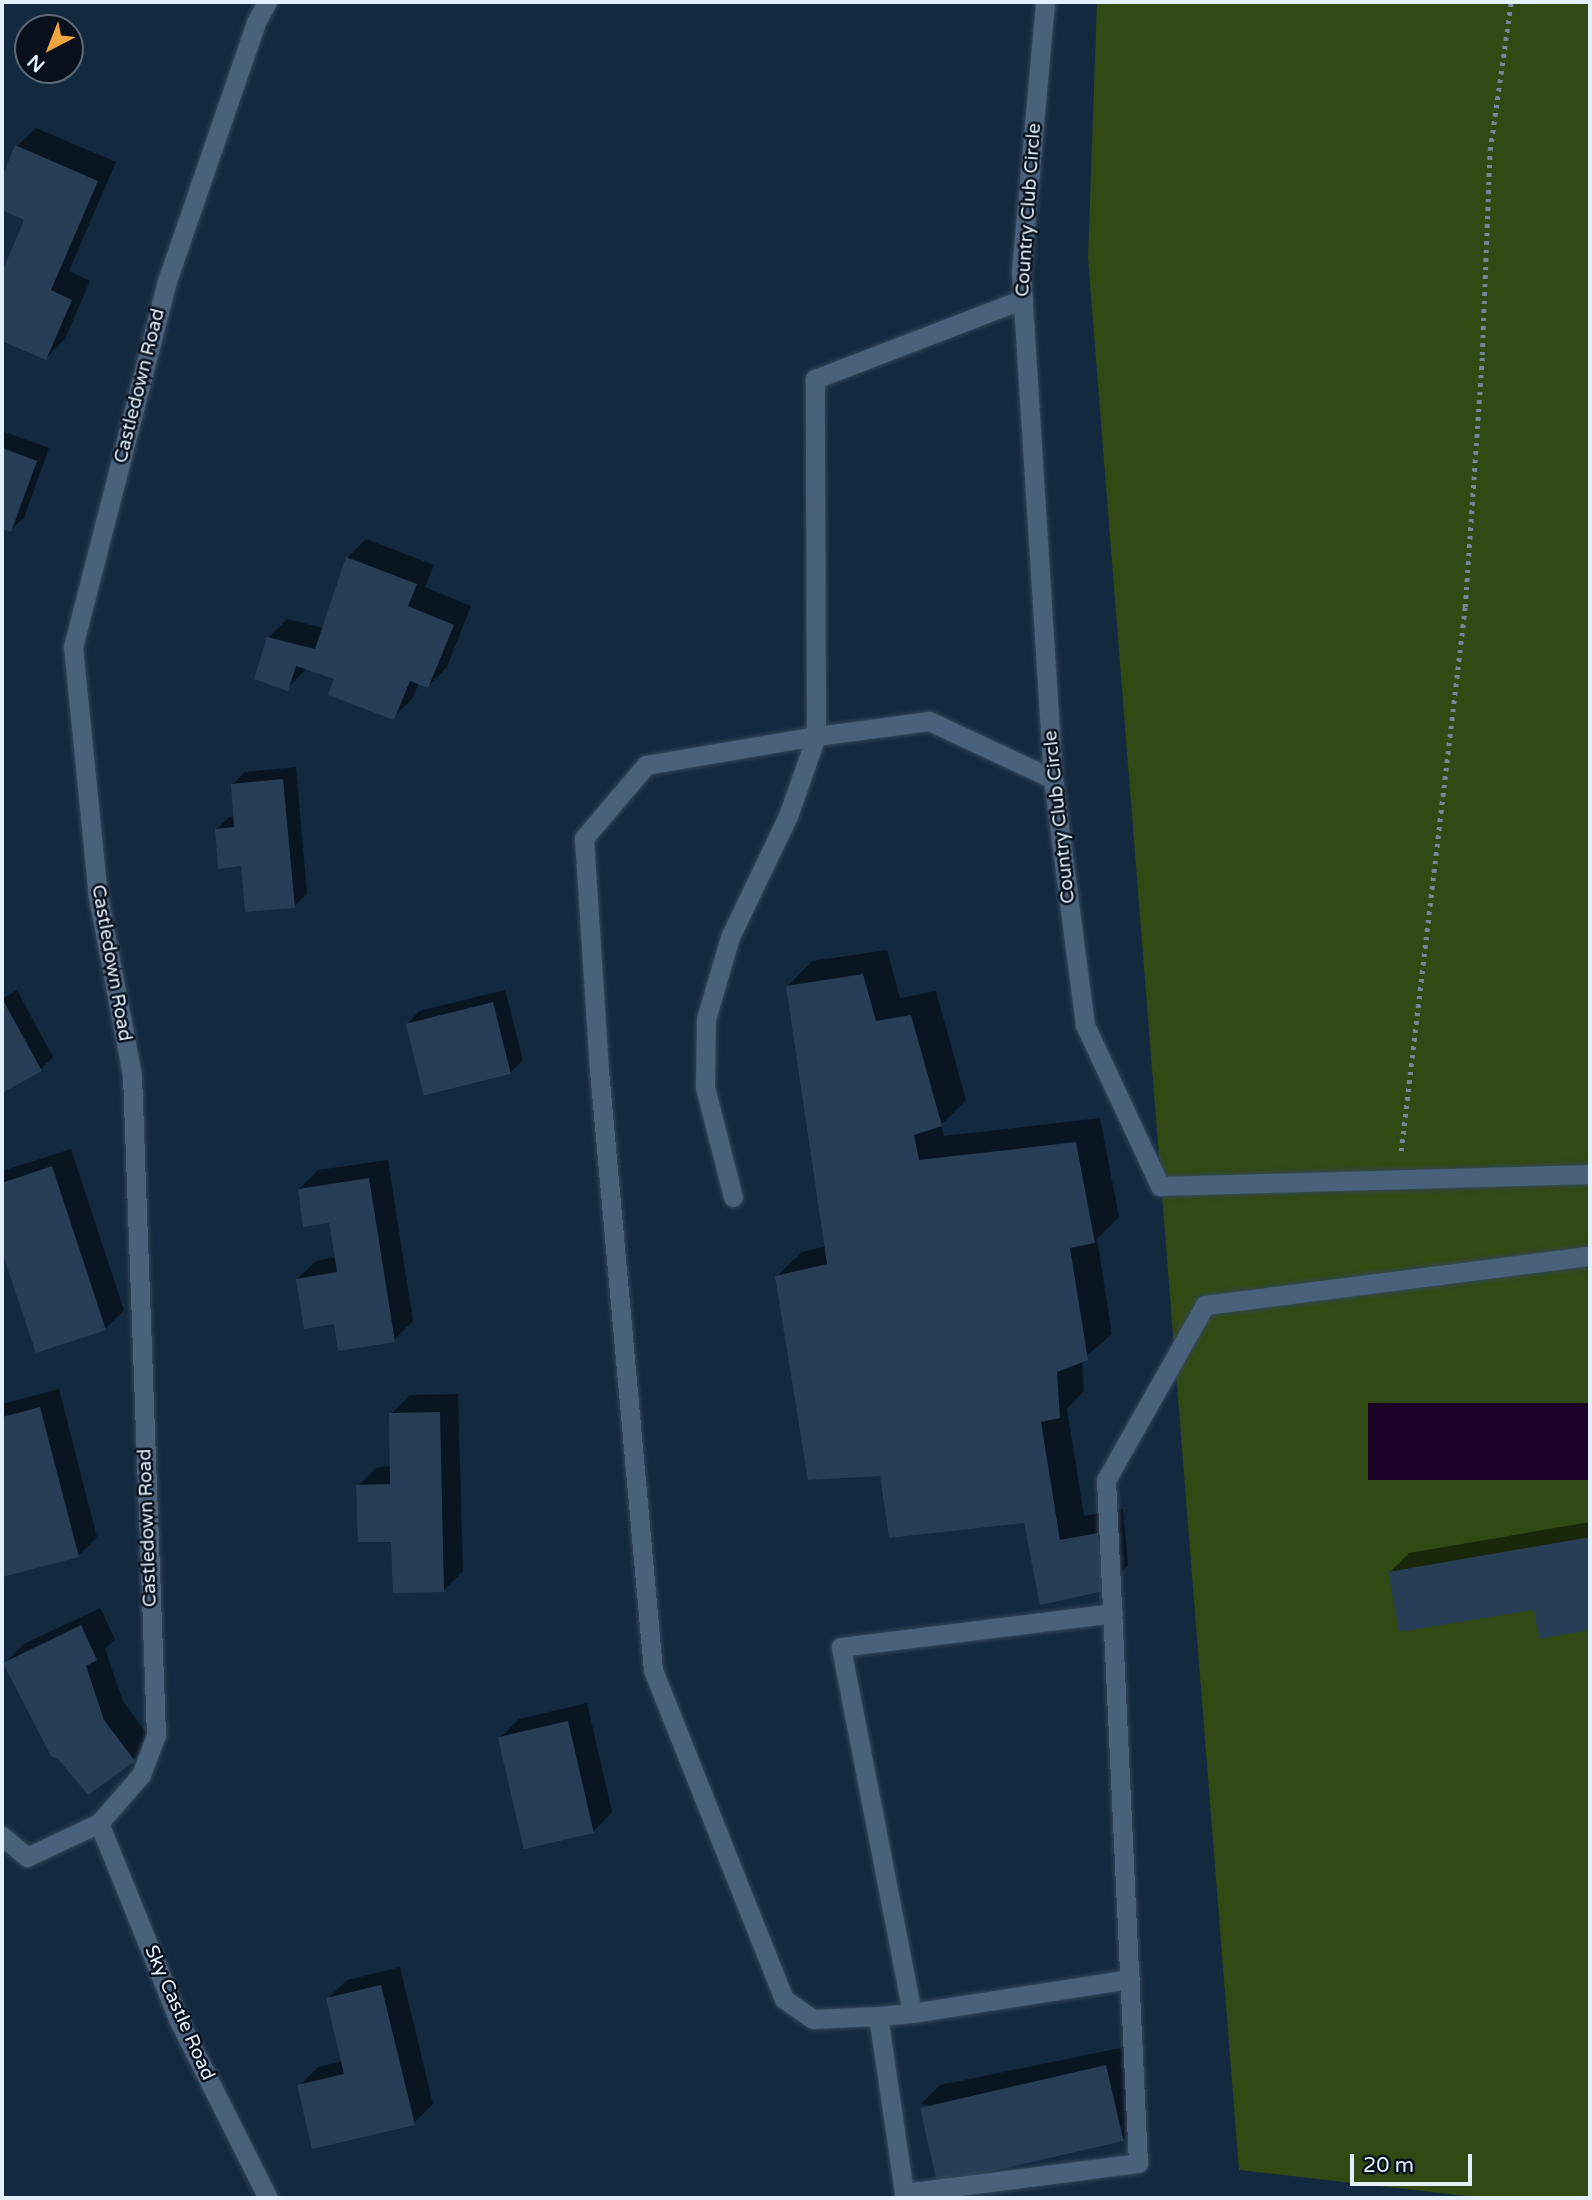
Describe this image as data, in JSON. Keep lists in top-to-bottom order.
{
  "streets": {
    "street": ["Country Club Circle", "Castledown Road", "Sky Castle Road"]
  },
  "crossings": [
    ["Castledown Road", "Sky Castle Road"]
  ],
  "scale_bar": "20 m",
  "north": "bottom left"
}
